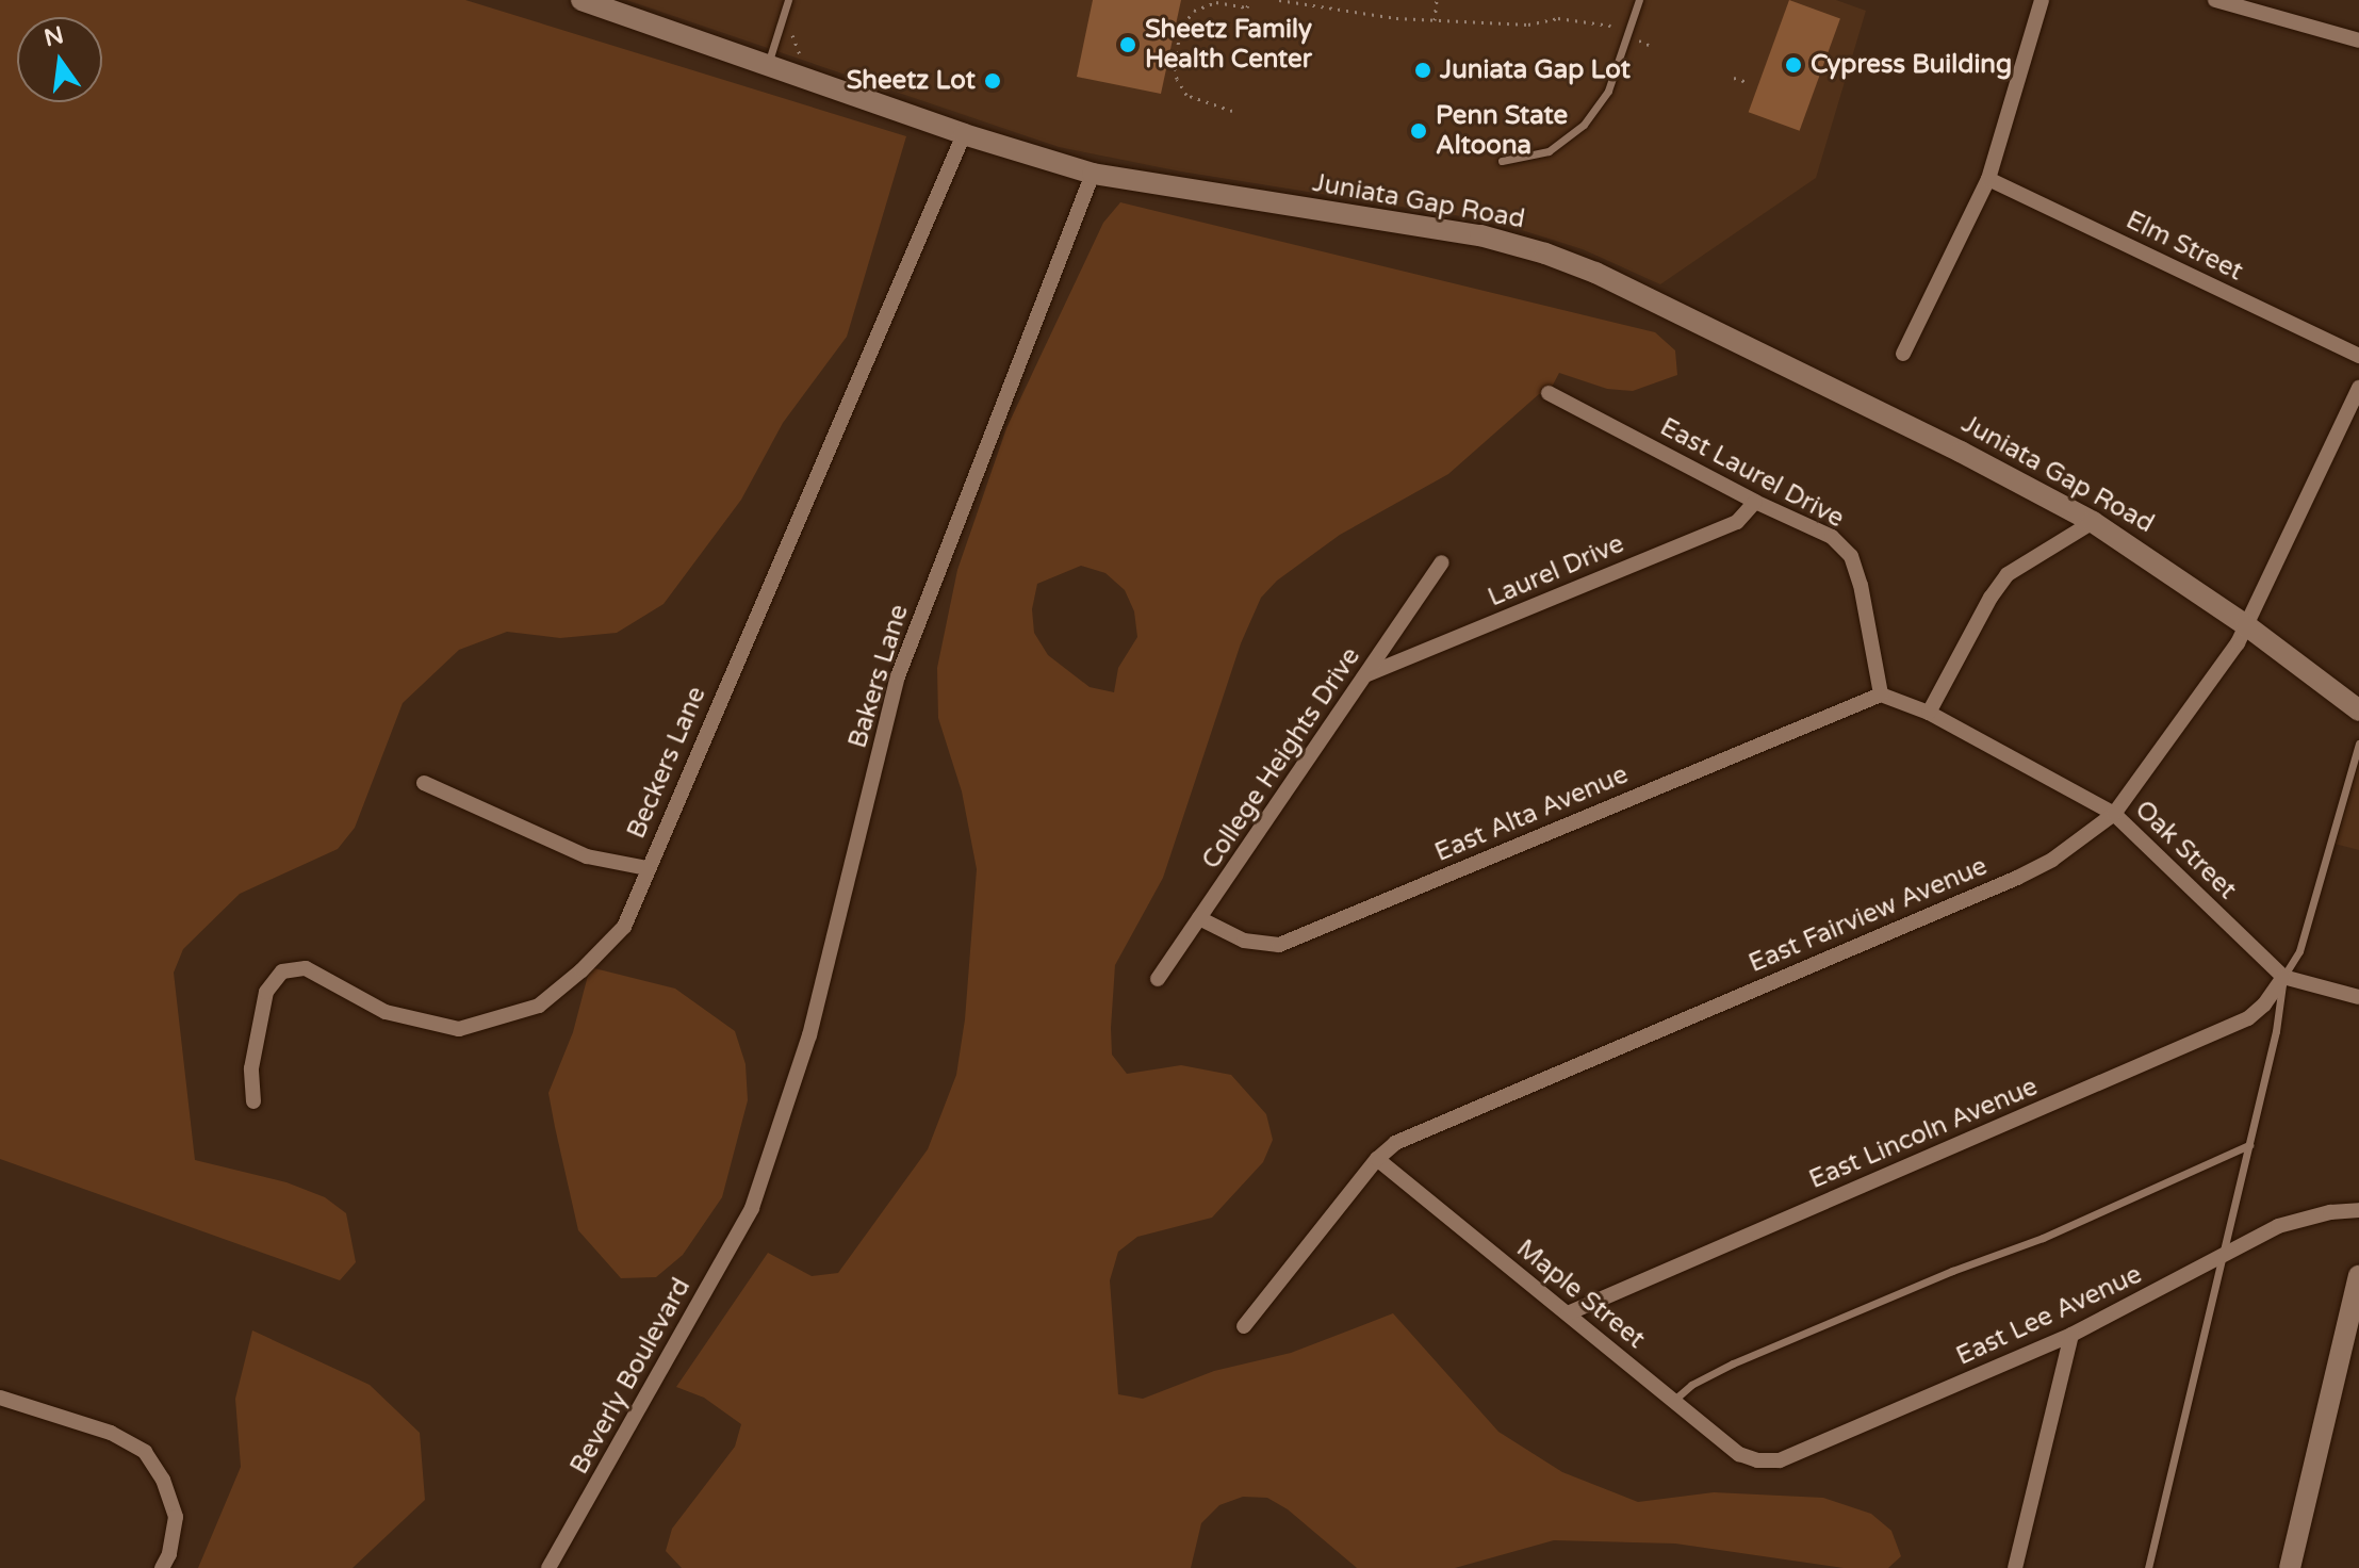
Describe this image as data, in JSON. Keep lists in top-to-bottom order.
{
  "streets": {
    "main road": ["Juniata Gap Road"],
    "street": [
      "Elm Street",
      "East Laurel Drive",
      "Laurel Drive",
      "Bakers Lane",
      "College Heights Drive",
      "Beckers Lane",
      "East Alta Avenue",
      "Oak Street",
      "East Fairview Avenue",
      "East Lincoln Avenue",
      "Maple Street",
      "East Lee Avenue",
      "Beverly Boulevard"
    ]
  },
  "crossings": [
    ["Juniata Gap Road", "Bakers Lane"],
    ["Juniata Gap Road", "Beckers Lane"],
    ["Juniata Gap Road", "East Fairview Avenue"],
    ["East Laurel Drive", "Laurel Drive"],
    ["East Laurel Drive", "East Alta Avenue"],
    ["East Laurel Drive", "Oak Street"],
    ["Laurel Drive", "College Heights Drive"],
    ["Bakers Lane", "Beverly Boulevard"],
    ["College Heights Drive", "East Alta Avenue"],
    ["East Alta Avenue", "Oak Street"],
    ["Oak Street", "East Fairview Avenue"],
    ["Oak Street", "East Lincoln Avenue"],
    ["East Fairview Avenue", "Maple Street"],
    ["East Lincoln Avenue", "Maple Street"],
    ["Maple Street", "East Lee Avenue"]
  ],
  "places": [
    "Sheetz Family Health Center",
    "Cypress Building",
    "Juniata Gap Lot",
    "Sheetz Lot",
    "Penn State Altoona"
  ],
  "north": "top"
}
